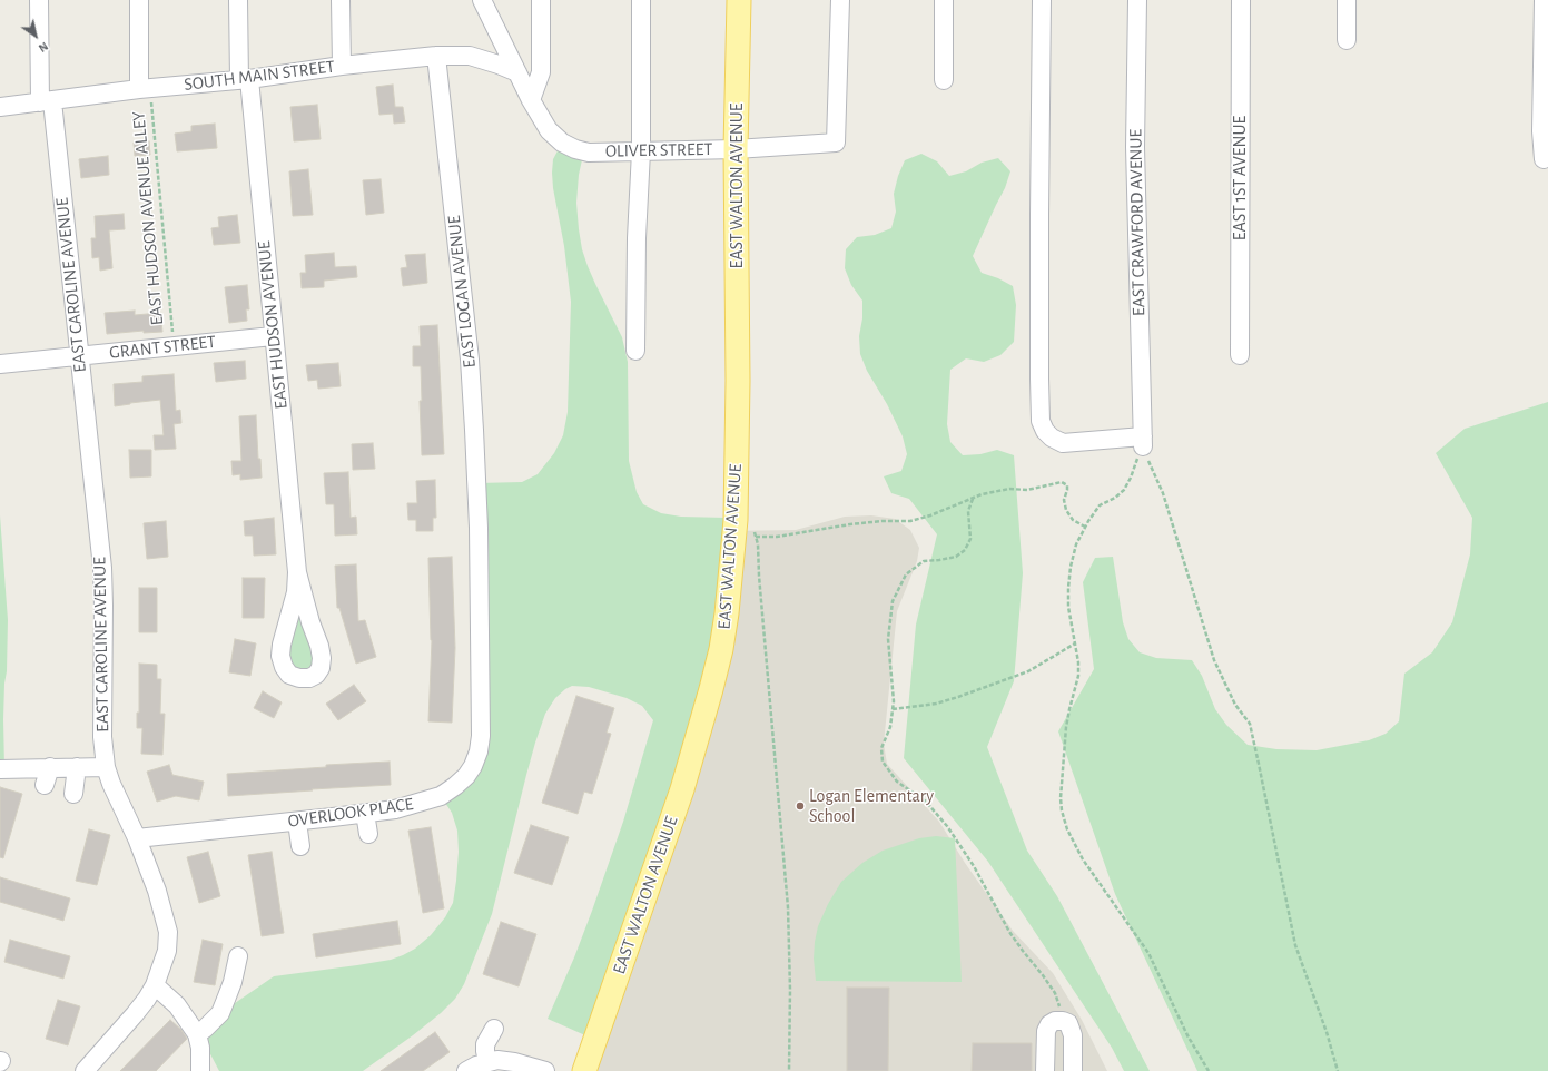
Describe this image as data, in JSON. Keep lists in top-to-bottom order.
{
  "streets": {
    "main road": ["EAST WALTON AVENUE"],
    "street": [
      "SOUTH MAIN STREET",
      "OLIVER STREET",
      "EAST 1ST AVENUE",
      "EAST CRAWFORD AVENUE",
      "EAST CAROLINE AVENUE",
      "EAST LOGAN AVENUE",
      "EAST HUDSON AVENUE",
      "GRANT STREET",
      "OVERLOOK PLACE"
    ],
    "path": ["EAST HUDSON AVENUE ALLEY"]
  },
  "crossings": [
    ["SOUTH MAIN STREET", "OLIVER STREET"],
    ["SOUTH MAIN STREET", "EAST HUDSON AVENUE ALLEY"],
    ["SOUTH MAIN STREET", "EAST CAROLINE AVENUE"],
    ["SOUTH MAIN STREET", "EAST LOGAN AVENUE"],
    ["SOUTH MAIN STREET", "EAST HUDSON AVENUE"],
    ["OLIVER STREET", "EAST WALTON AVENUE"],
    ["EAST HUDSON AVENUE ALLEY", "GRANT STREET"],
    ["EAST CAROLINE AVENUE", "GRANT STREET"],
    ["EAST CAROLINE AVENUE", "OVERLOOK PLACE"],
    ["EAST LOGAN AVENUE", "OVERLOOK PLACE"],
    ["EAST HUDSON AVENUE", "GRANT STREET"]
  ],
  "places": ["Logan Elementary School"],
  "north": "bottom right"
}
